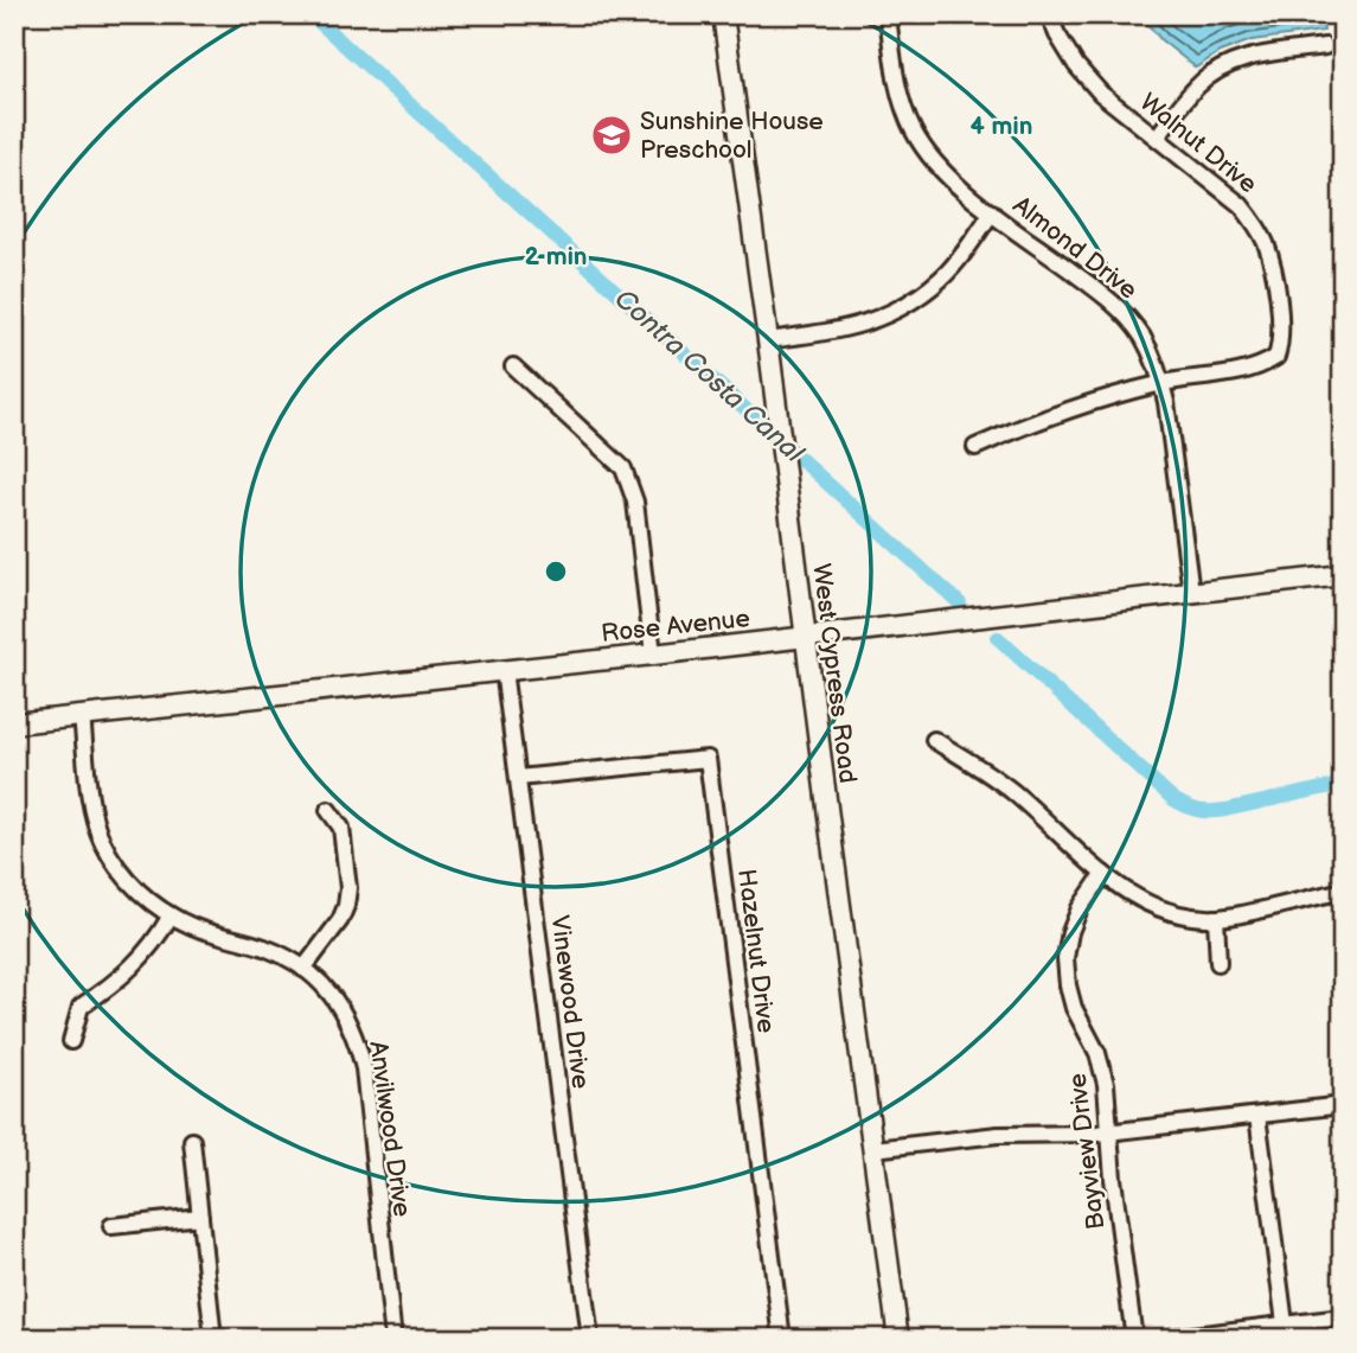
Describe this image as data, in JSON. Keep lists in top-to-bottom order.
{
  "streets": {
    "street": [
      "Walnut Drive",
      "Almond Drive",
      "Rose Avenue",
      "West Cypress Road",
      "Hazelnut Drive",
      "Vinewood Drive",
      "Anvilwood Drive",
      "Bayview Drive"
    ]
  },
  "crossings": [
    ["Walnut Drive", "Almond Drive"],
    ["Almond Drive", "Rose Avenue"],
    ["Rose Avenue", "West Cypress Road"],
    ["Rose Avenue", "Vinewood Drive"],
    ["Rose Avenue", "Anvilwood Drive"],
    ["Hazelnut Drive", "Vinewood Drive"]
  ],
  "water": ["Contra Costa Canal"],
  "places": {
    "school or university": ["Sunshine House Preschool"]
  },
  "rings": ["4 min", "2 min"]
}
